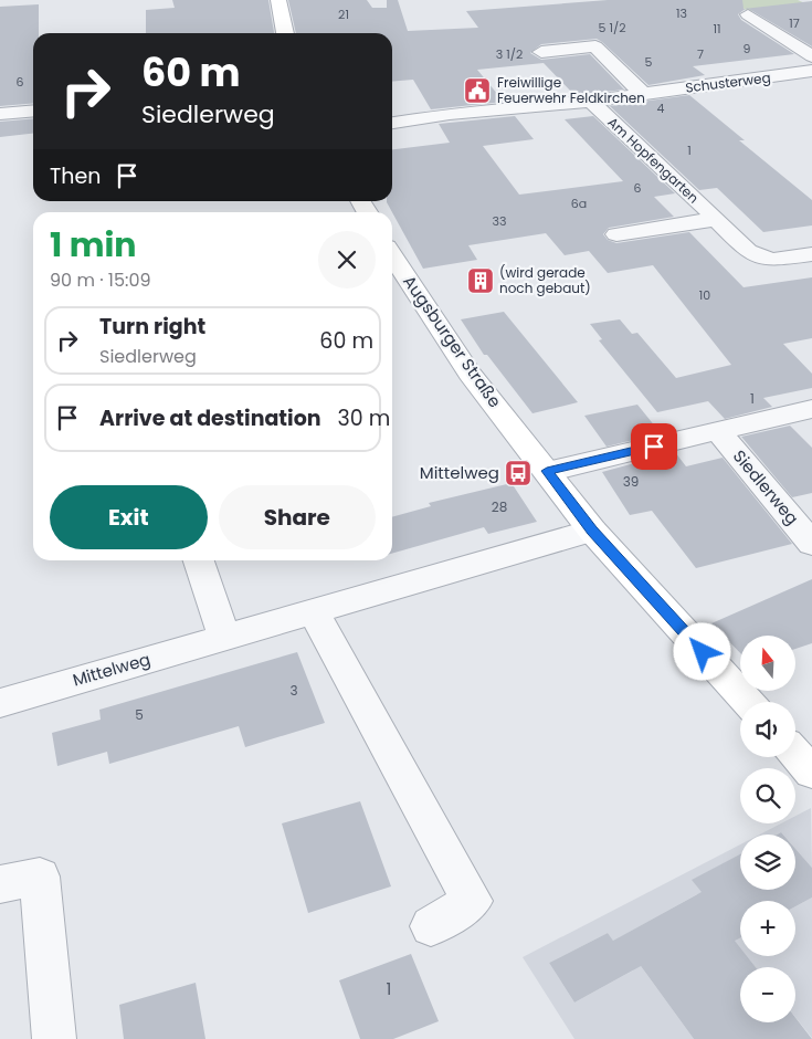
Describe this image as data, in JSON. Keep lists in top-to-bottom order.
{
  "streets": {
    "main road": ["Augsburger Straße"],
    "street": [
      "Schusterweg",
      "Am Hopfengarten",
      "Siedlerweg",
      "Mittelweg"
    ]
  },
  "crossings": [
    ["Schusterweg", "Am Hopfengarten"],
    ["Augsburger Straße", "Siedlerweg"],
    ["Augsburger Straße", "Mittelweg"]
  ],
  "places": {
    "public building": ["Freiwillige Feuerwehr Feldkirchen"],
    "building": ["(wird gerade noch gebaut)"],
    "bus stop": ["Mittelweg"]
  },
  "house_numbers": [
    "13",
    "21",
    "17",
    "5 1/2",
    "11",
    "9",
    "3 1/2",
    "7",
    "5",
    "6",
    "4",
    "1",
    "6",
    "6a",
    "33",
    "10",
    "1",
    "39",
    "28",
    "3",
    "5",
    "1"
  ],
  "north": "top",
  "page": {
    "turn": ["60 m", "Siedlerweg"],
    "then": "Then",
    "heading": ["1 min", "90 m · 15:09"],
    "list": [
      {
        "name": "Turn right",
        "note": "Siedlerweg",
        "value": "60 m"
      },
      {
        "name": "Arrive at destination",
        "value": "30 m"
      }
    ],
    "buttons": ["Exit", "Share"],
    "map_buttons": ["+", "−"]
  }
}
